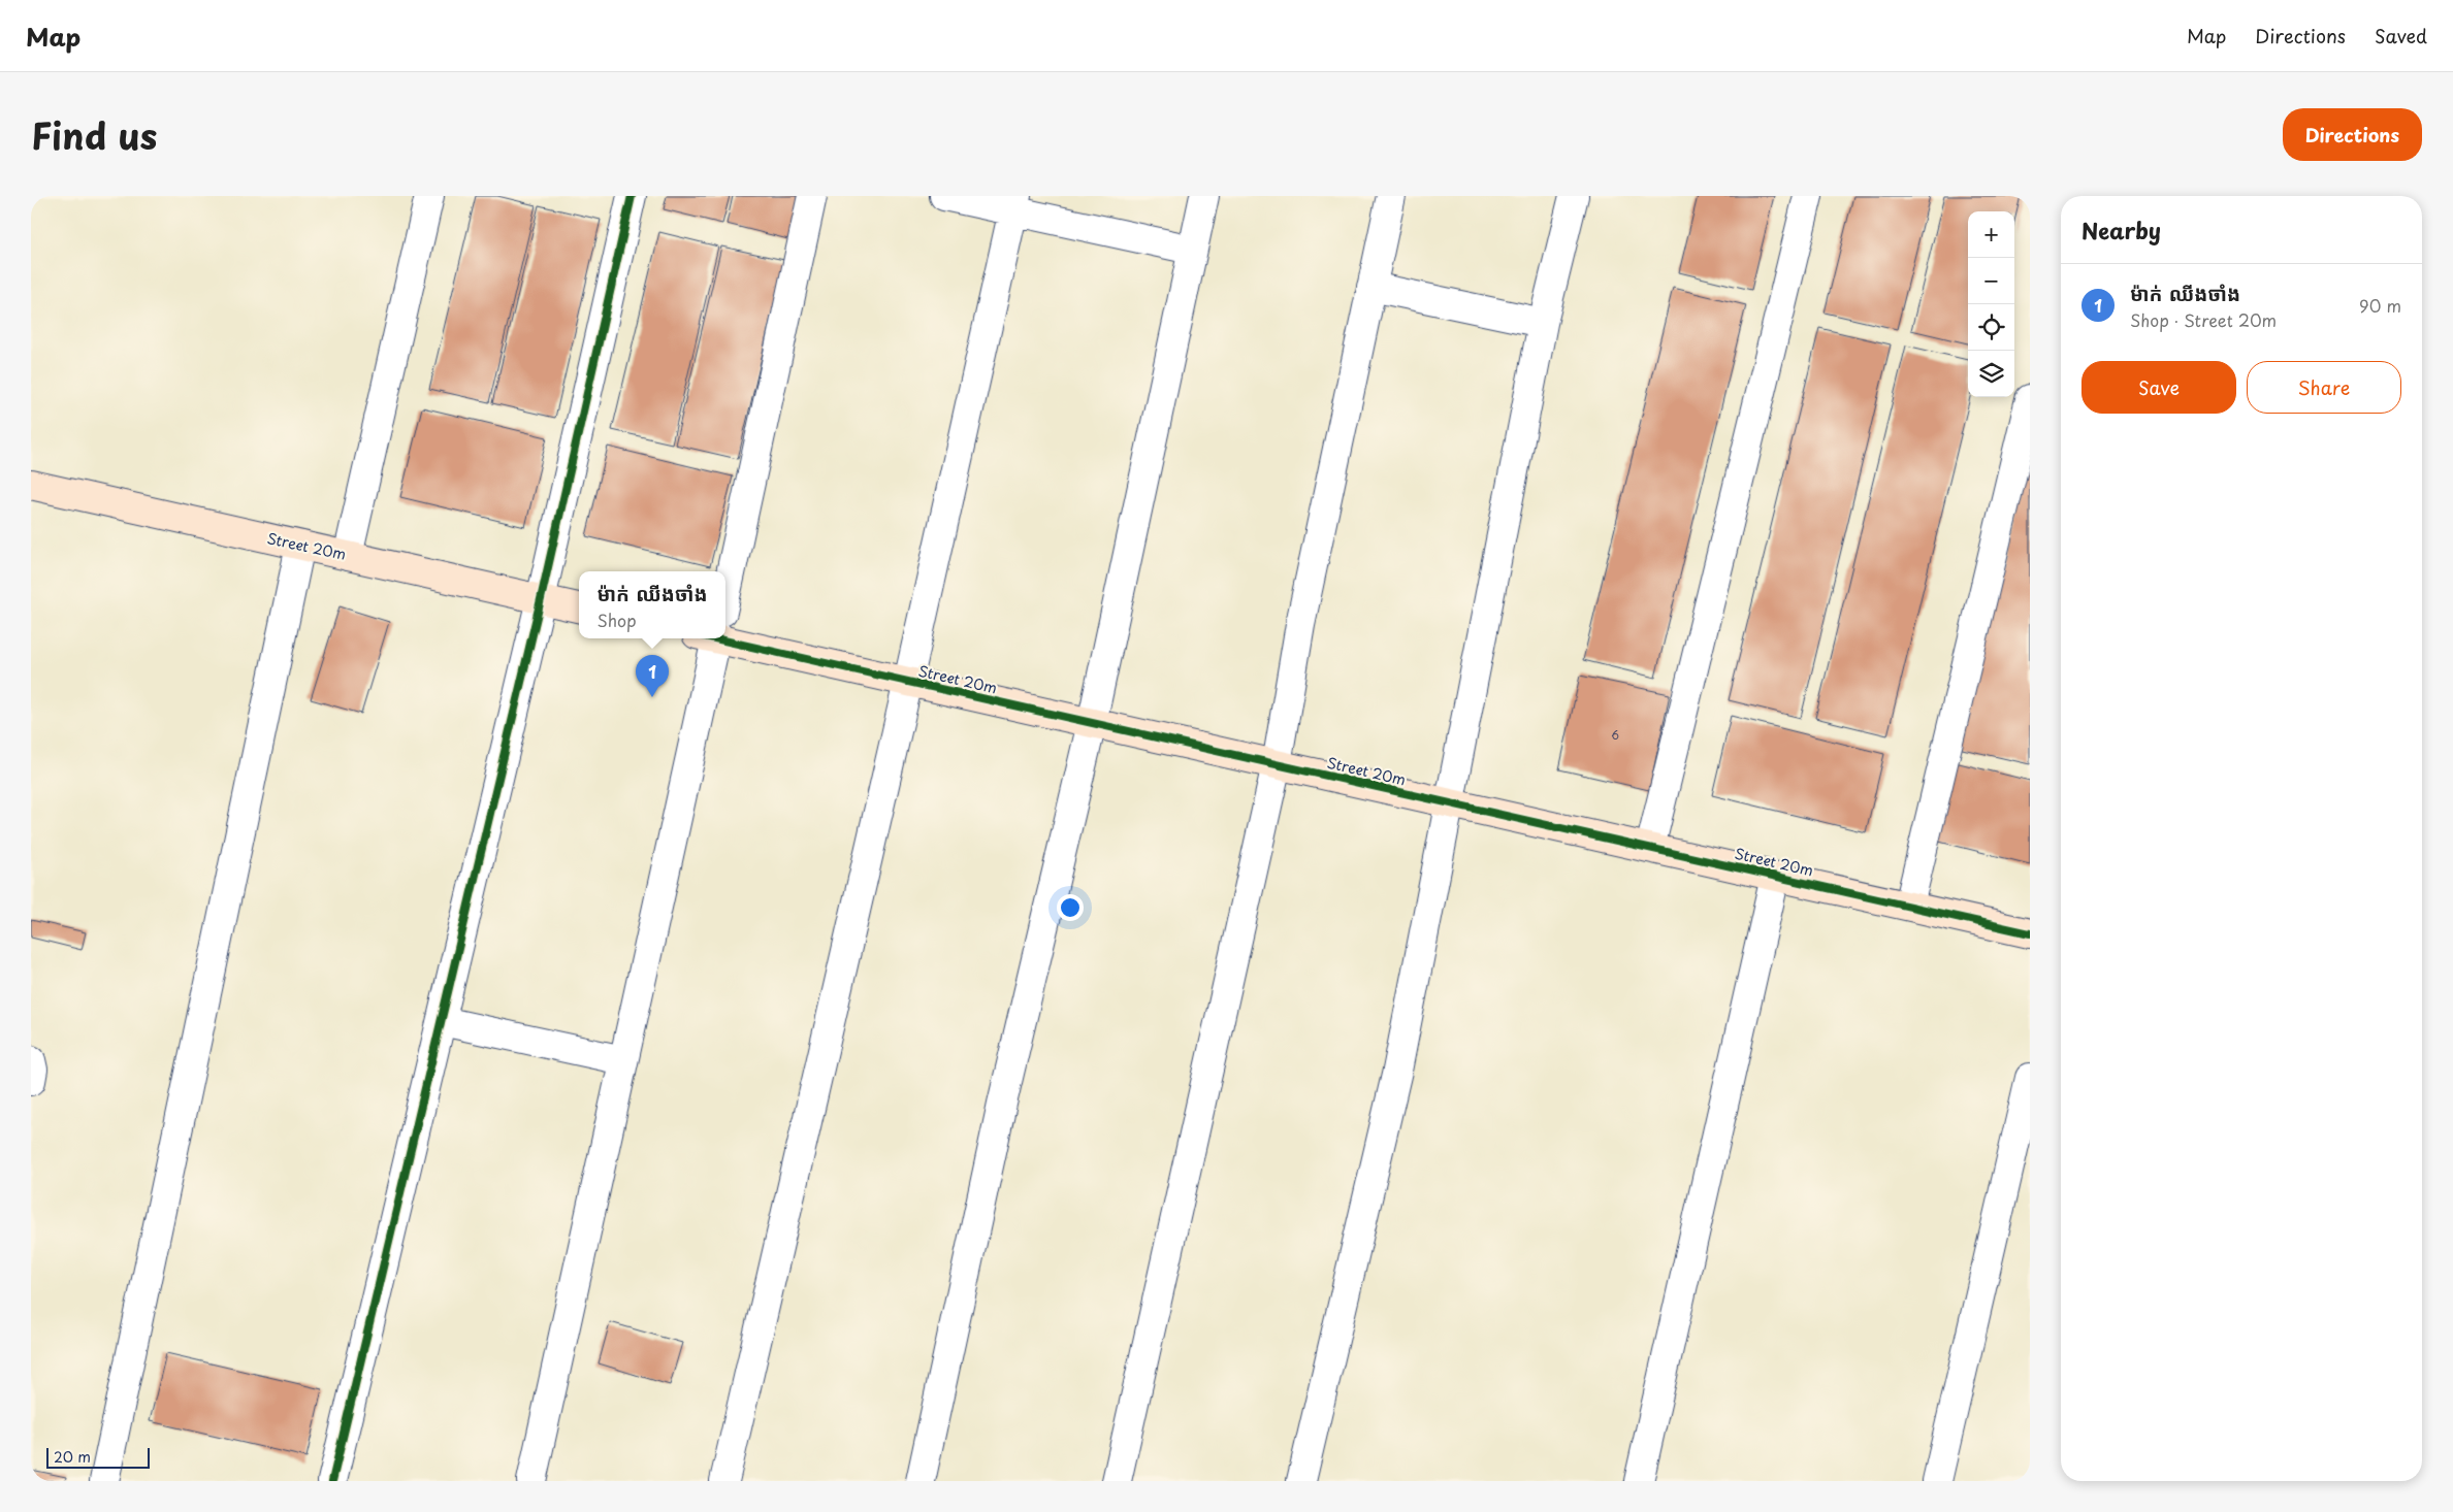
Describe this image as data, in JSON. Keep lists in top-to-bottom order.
{
  "streets": {
    "street": ["Street 20m"]
  },
  "house_numbers": ["6"],
  "scale_bar": "20 m",
  "page": {
    "header": "Map",
    "nav": ["Map", "Directions", "Saved"],
    "title": "Find us",
    "buttons": [
      "Directions",
      ["Save", "Share"]
    ],
    "heading": "Nearby",
    "map_buttons": ["+", "−"],
    "list": [
      {
        "mark": "1",
        "name": "ម៉ាក់ ឈីងចាំង",
        "note": "Shop · Street 20m",
        "value": "90 m"
      }
    ],
    "popup": ["ម៉ាក់ ឈីងចាំង", "Shop"],
    "pins": "1",
    "scale": "20 m"
  }
}
